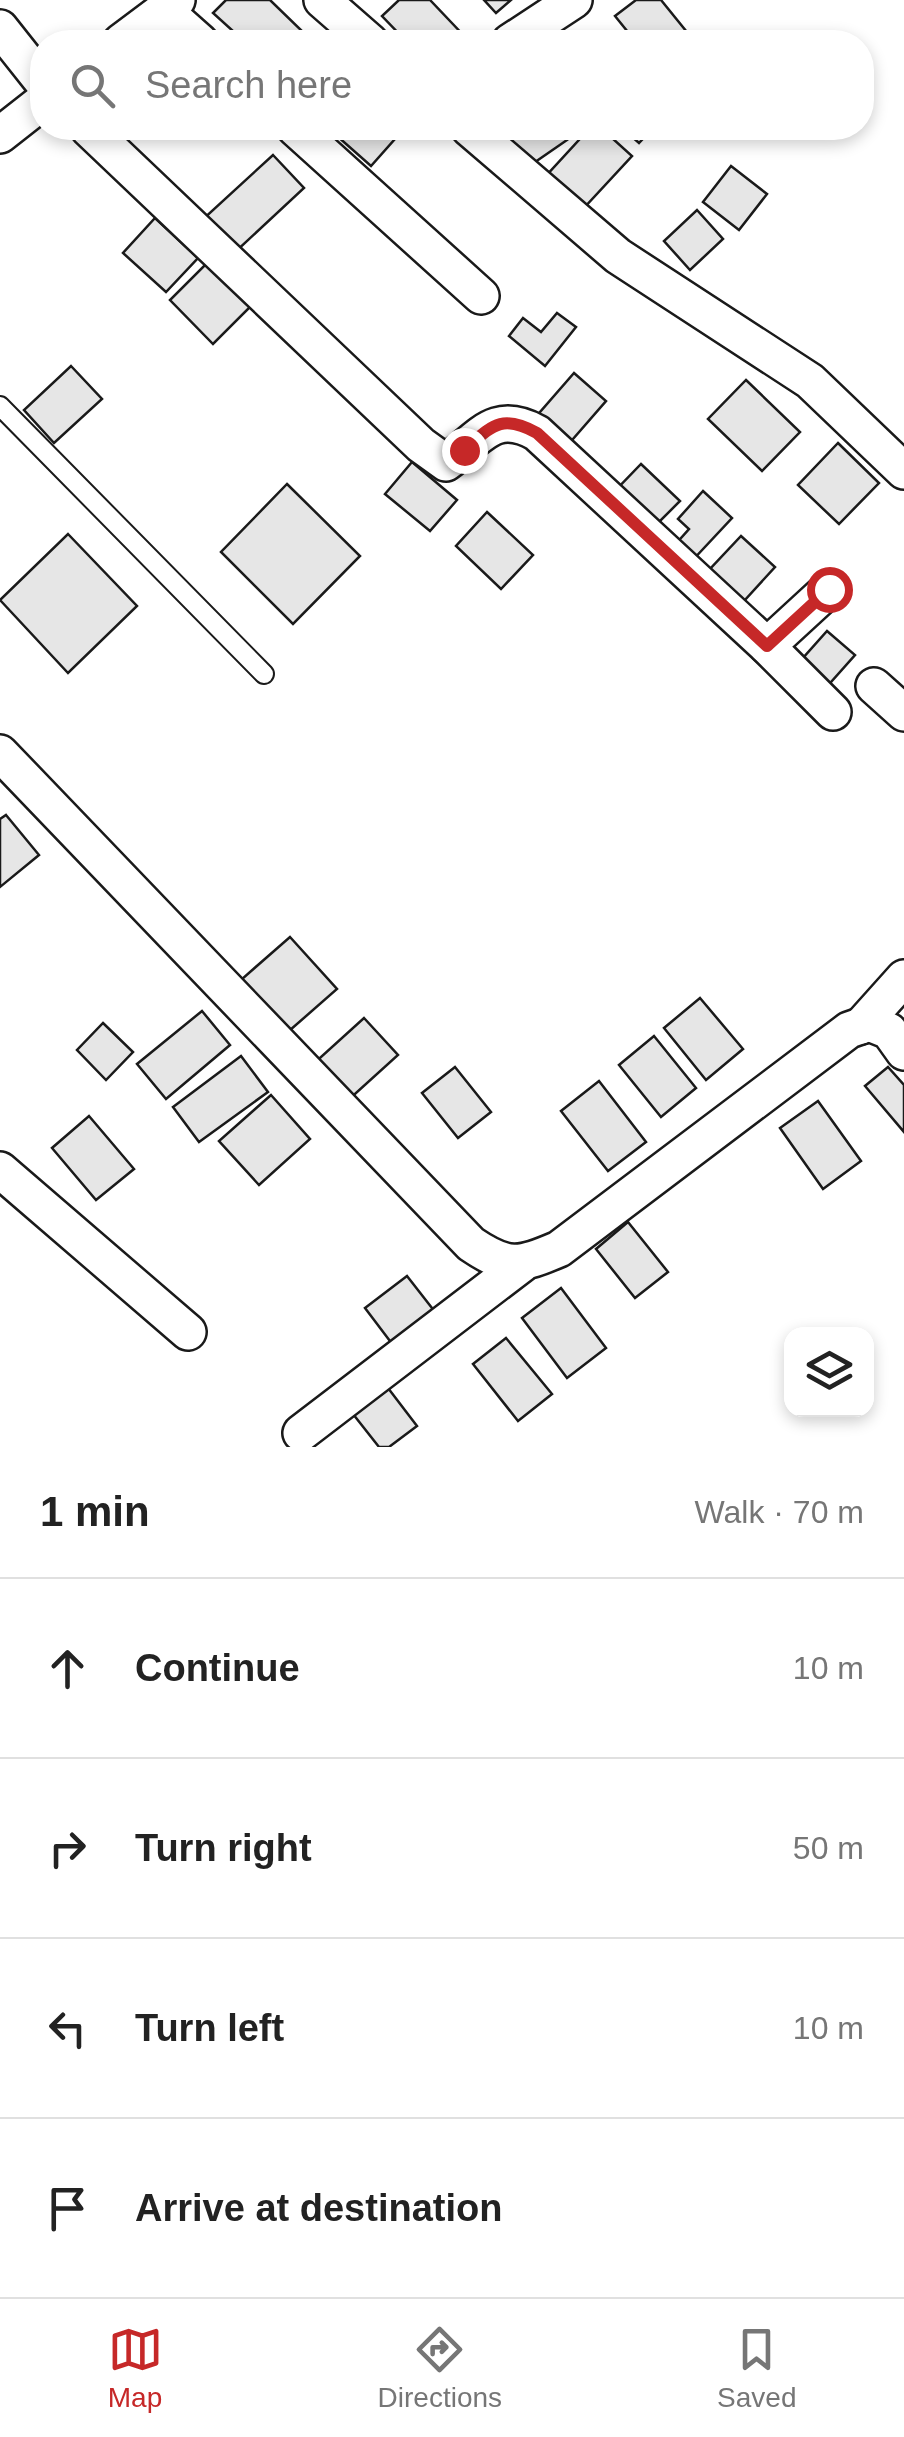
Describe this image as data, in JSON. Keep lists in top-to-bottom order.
{
  "page": {
    "search": "Search here",
    "heading": ["1 min", "Walk · 70 m"],
    "list": [
      ["Continue", "10 m"],
      ["Turn right", "50 m"],
      ["Turn left", "10 m"],
      "Arrive at destination"
    ],
    "nav": ["Map", "Directions", "Saved"]
  }
}
